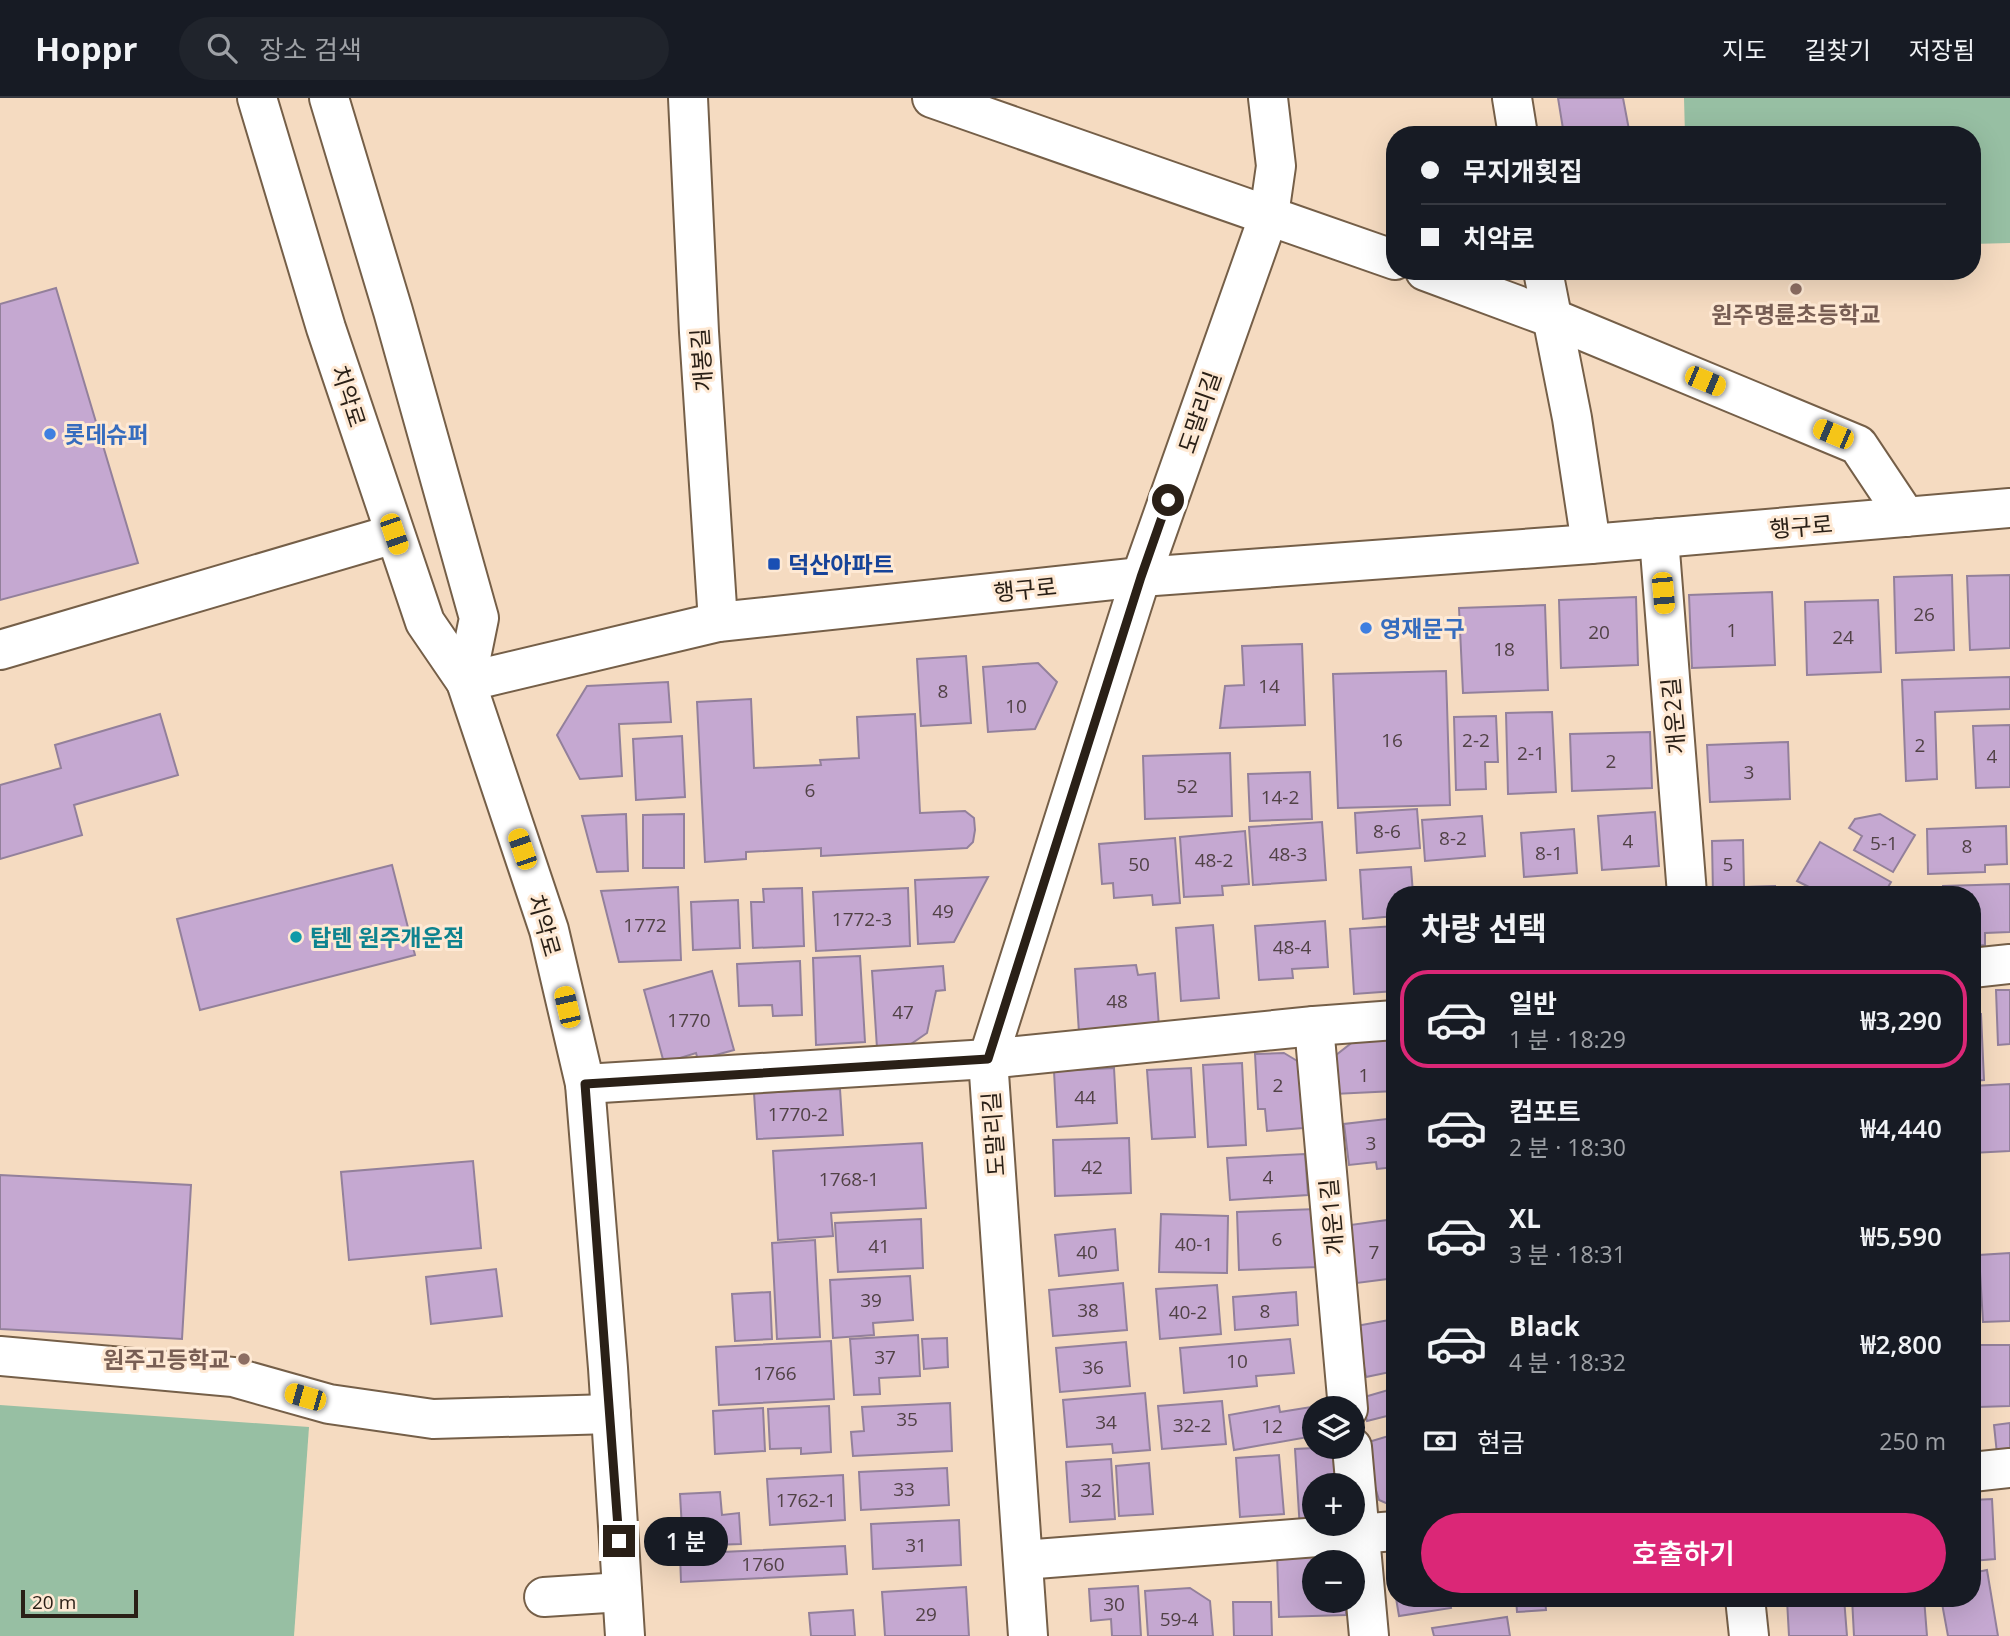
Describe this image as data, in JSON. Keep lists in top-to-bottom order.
{
  "streets": {
    "street": [
      "개봉길",
      "치악로",
      "도말리길",
      "행구로",
      "개운2길",
      "개운1길"
    ]
  },
  "crossings": [
    ["개봉길", "행구로"],
    ["치악로", "행구로"],
    ["도말리길", "행구로"],
    ["행구로", "개운2길"]
  ],
  "places": {
    "other": [
      "원주명륜초등학교",
      "롯데슈퍼",
      "영재문구",
      "탑텐 원주개운점",
      "원주고등학교"
    ],
    "transit": ["덕산아파트"]
  },
  "house_numbers": [
    "26",
    "1",
    "20",
    "24",
    "18",
    "14",
    "8",
    "10",
    "16",
    "2-2",
    "2",
    "2-1",
    "4",
    "2",
    "3",
    "52",
    "6",
    "14-2",
    "8-6",
    "8-2",
    "4",
    "5-1",
    "8",
    "8-1",
    "48-3",
    "48-2",
    "50",
    "5",
    "49",
    "1772-3",
    "1772",
    "48-4",
    "48",
    "47",
    "1770",
    "1",
    "2",
    "44",
    "1770-2",
    "3",
    "42",
    "4",
    "1768-1",
    "6",
    "40-1",
    "41",
    "40",
    "7",
    "39",
    "38",
    "8",
    "40-2",
    "37",
    "10",
    "36",
    "1766",
    "35",
    "34",
    "32-2",
    "12",
    "33",
    "32",
    "1762-1",
    "31",
    "1760",
    "30",
    "29",
    "59-4"
  ],
  "scale_bar": "20 m",
  "page": {
    "header": "Hoppr",
    "search": "장소 검색",
    "nav": ["지도", "길찾기", "저장됨"],
    "banner": ["무지개횟집", "치악로"],
    "heading": "차량 선택",
    "list": [
      {
        "name": "일반",
        "note": "1 분 · 18:29",
        "value": "₩3,290"
      },
      {
        "name": "컴포트",
        "note": "2 분 · 18:30",
        "value": "₩4,440"
      },
      {
        "name": "XL",
        "note": "3 분 · 18:31",
        "value": "₩5,590"
      },
      {
        "name": "Black",
        "note": "4 분 · 18:32",
        "value": "₩2,800"
      }
    ],
    "map_buttons": ["+", "−"],
    "pay": ["현금", "250 m"],
    "buttons": "호출하기",
    "bubble": "1 분",
    "scale": "20 m"
  }
}
